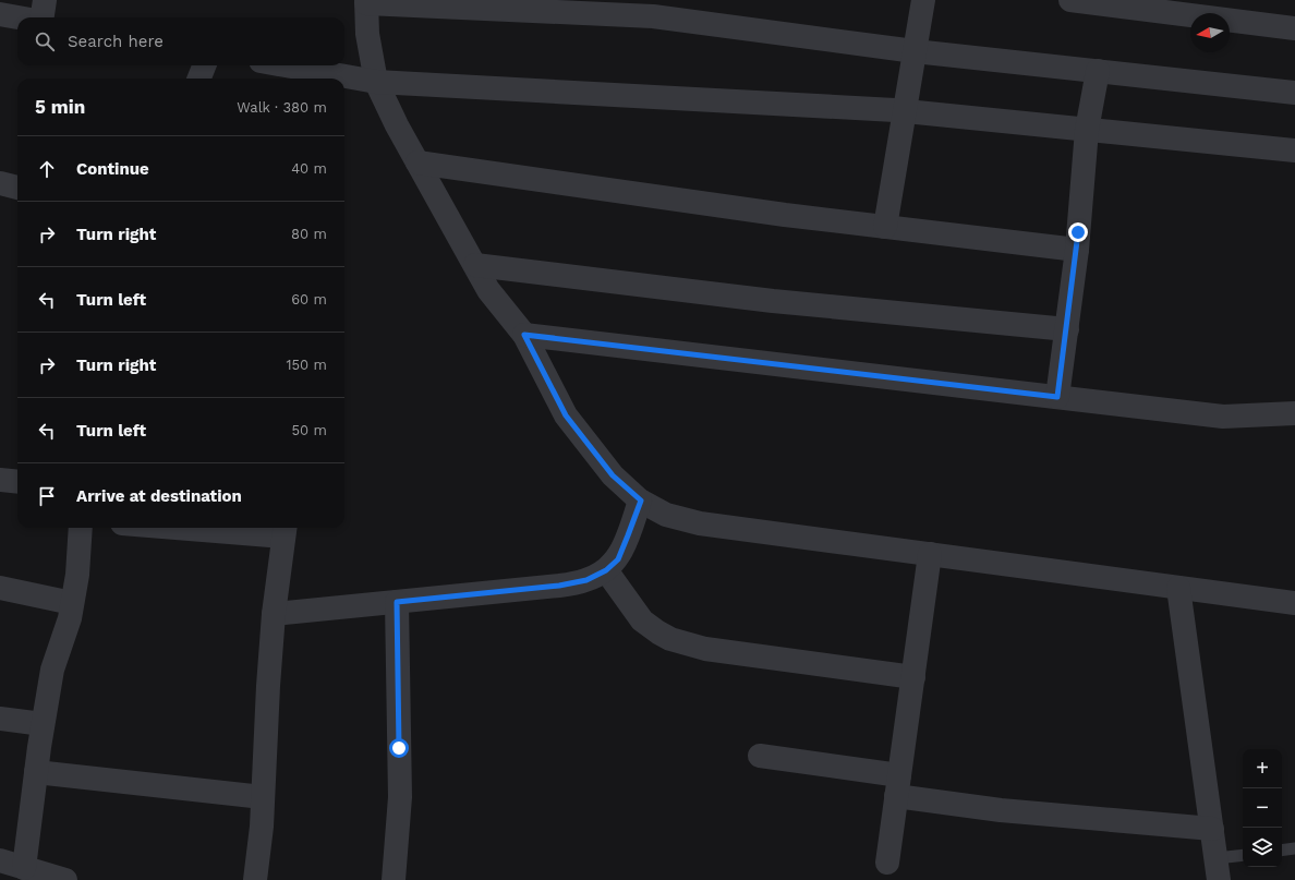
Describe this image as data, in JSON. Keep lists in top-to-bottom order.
{
  "north": "left",
  "page": {
    "search": "Search here",
    "heading": ["5 min", "Walk · 380 m"],
    "list": [
      ["Continue", "40 m"],
      ["Turn right", "80 m"],
      ["Turn left", "60 m"],
      ["Turn right", "150 m"],
      ["Turn left", "50 m"],
      "Arrive at destination"
    ],
    "map_buttons": ["+", "−"]
  }
}
